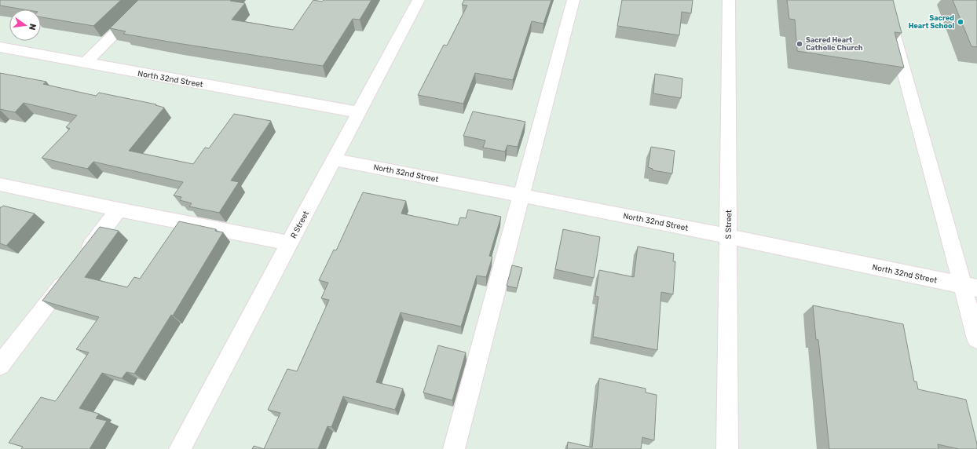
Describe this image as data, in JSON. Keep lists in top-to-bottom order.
{
  "streets": {
    "street": ["North 32nd Street", "R Street", "S Street"]
  },
  "crossings": [
    ["North 32nd Street", "R Street"],
    ["North 32nd Street", "S Street"]
  ],
  "places": ["Sacred Heart School", "Sacred Heart Catholic Church"],
  "north": "right"
}
